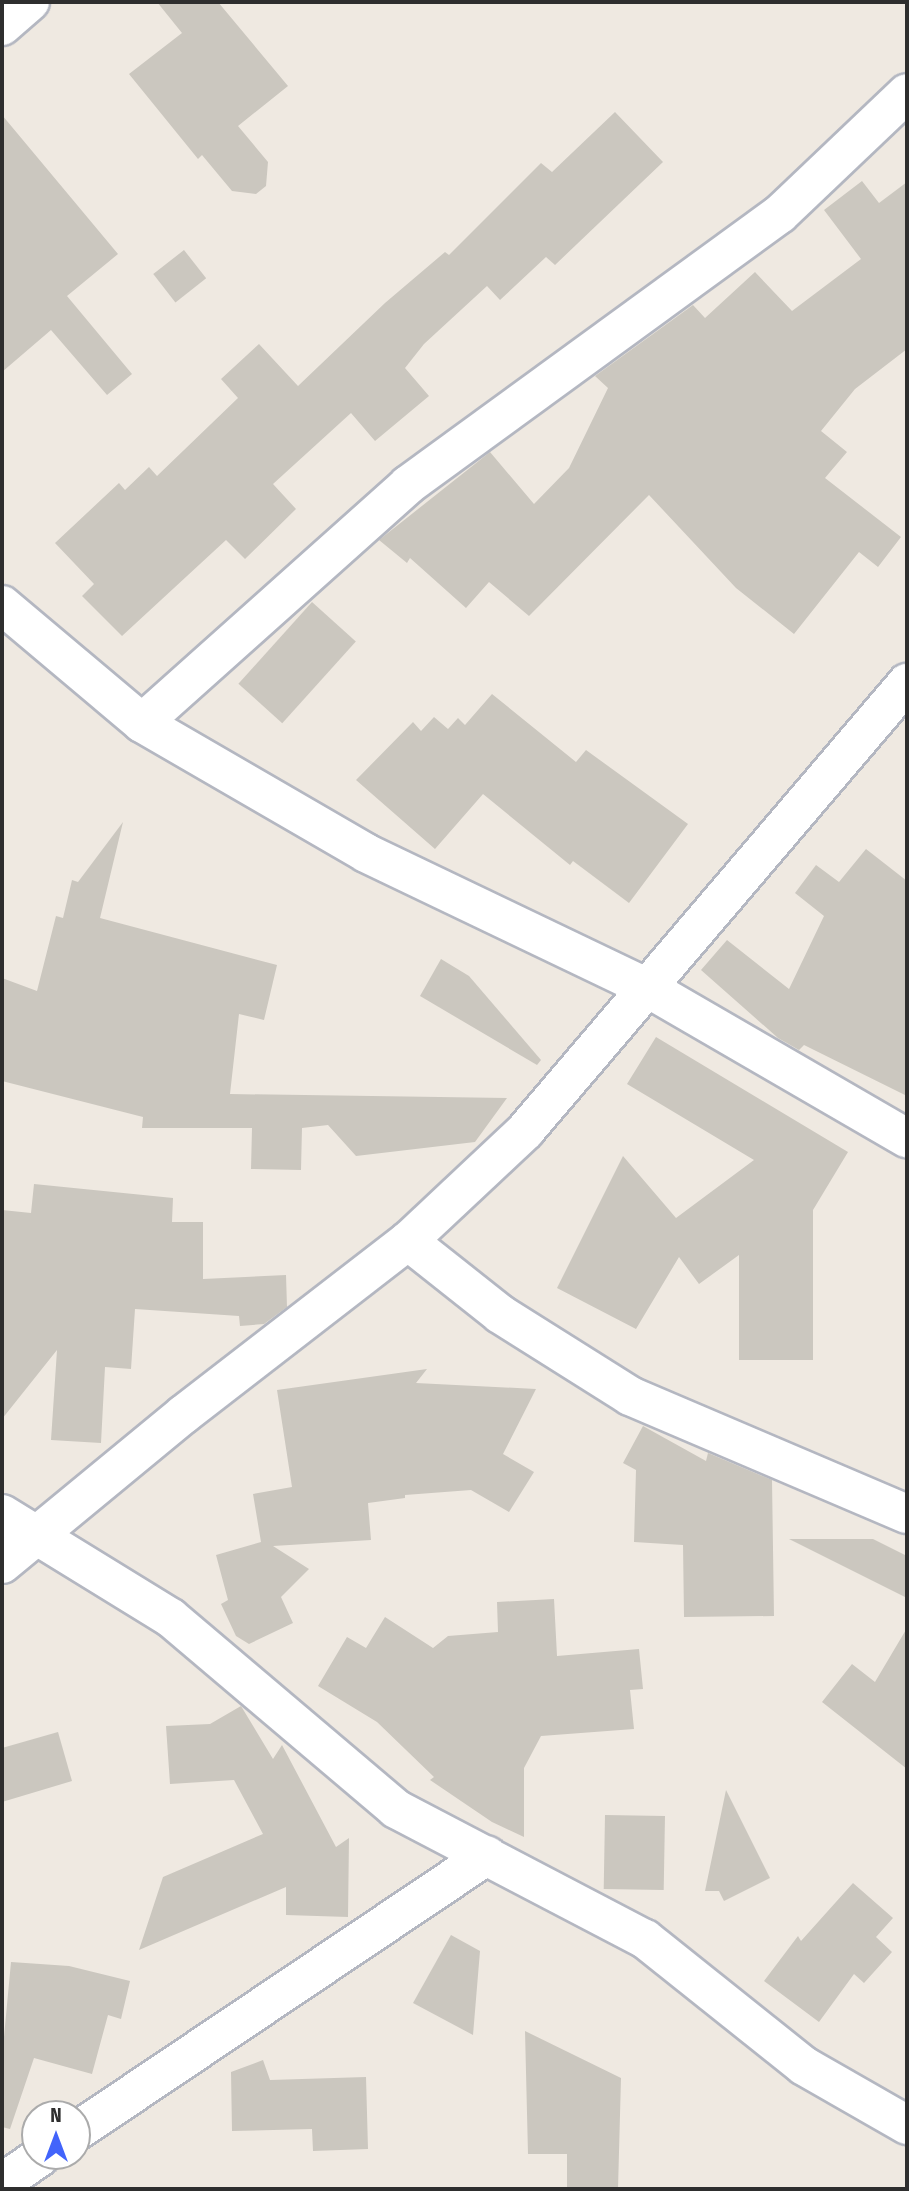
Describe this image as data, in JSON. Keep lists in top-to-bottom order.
{
  "north": "top"
}
